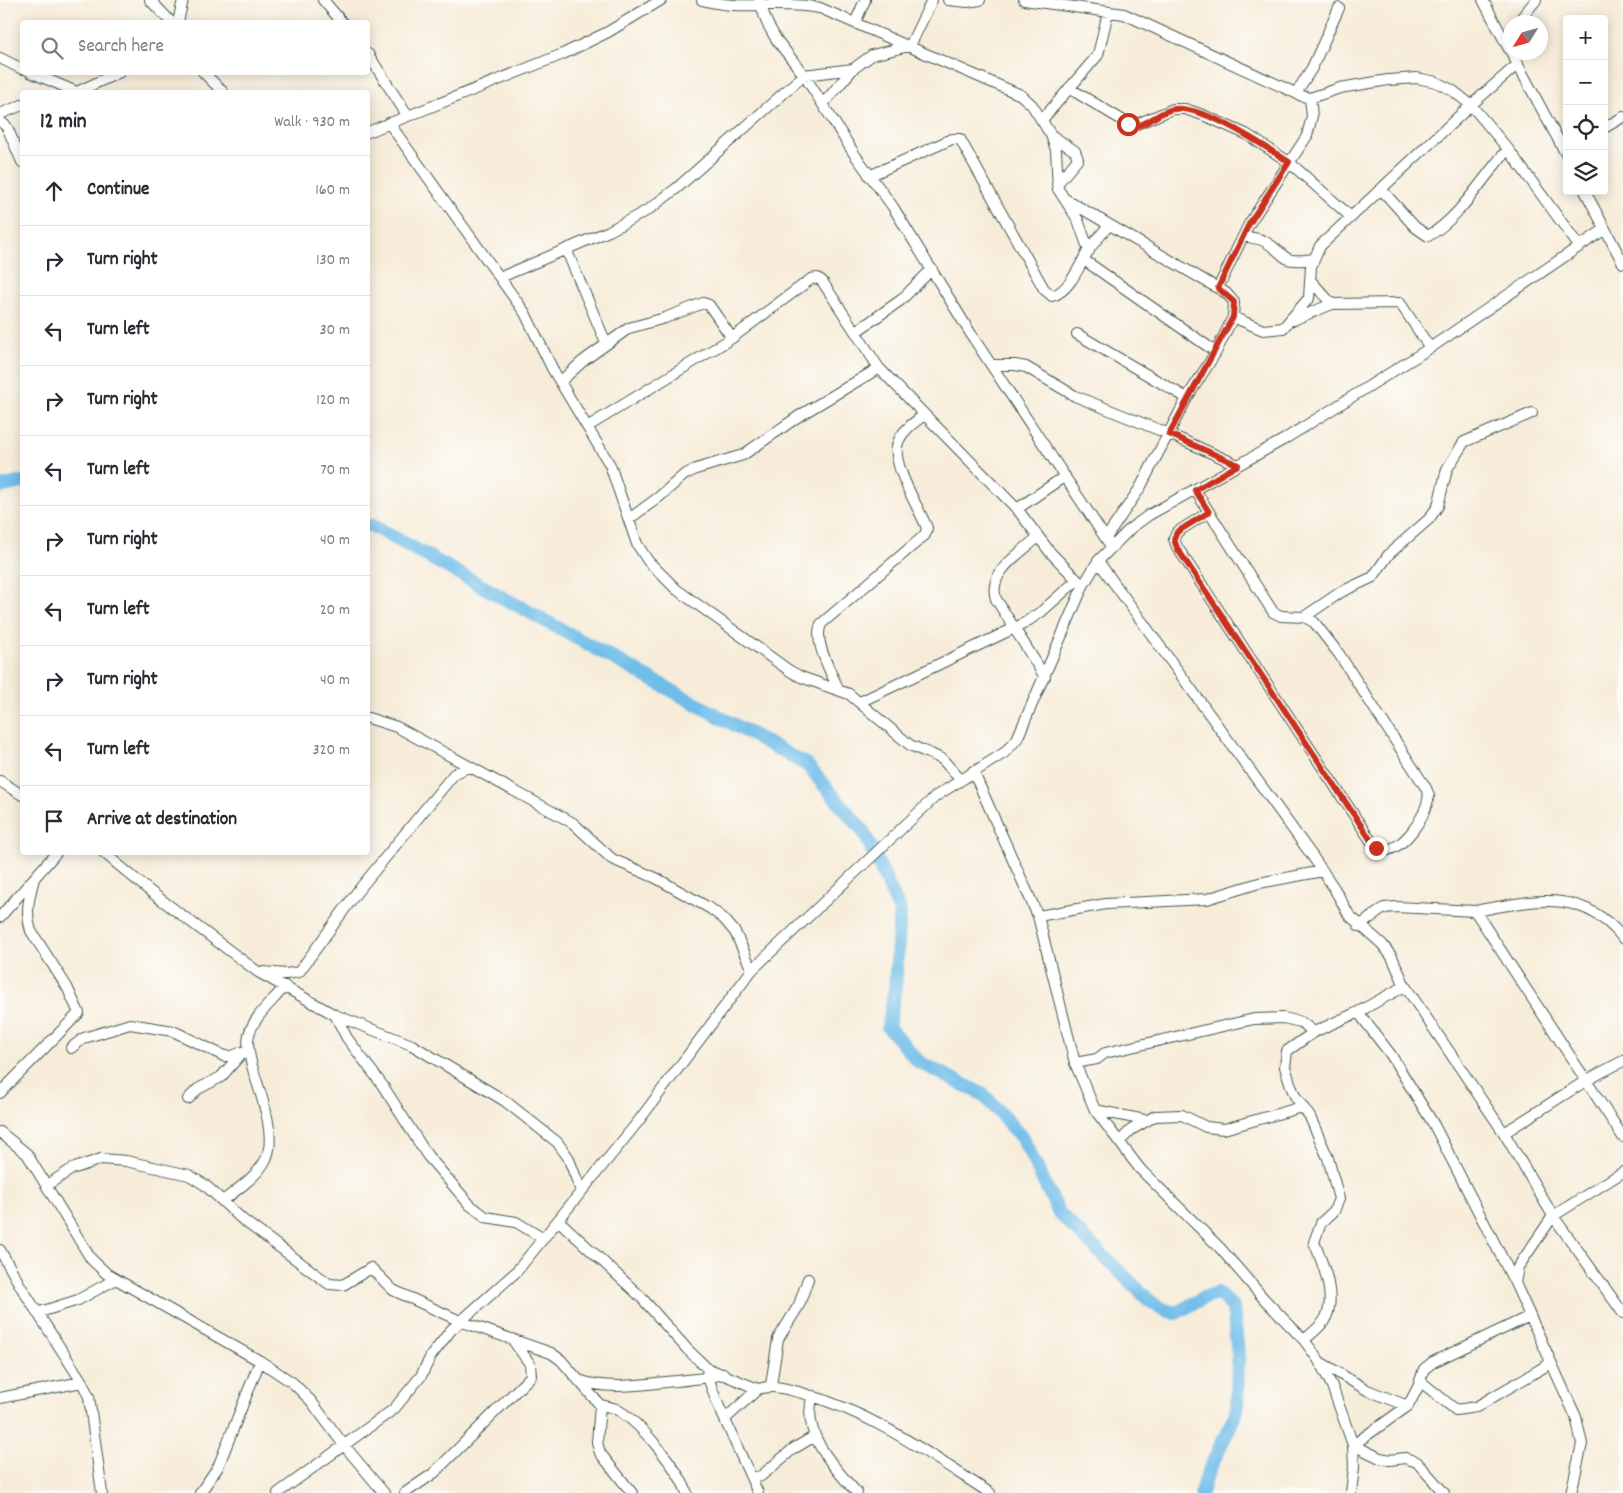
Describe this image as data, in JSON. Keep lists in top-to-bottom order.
{
  "north": "bottom left",
  "page": {
    "map_buttons": ["+", "−"],
    "search": "Search here",
    "heading": ["12 min", "Walk · 930 m"],
    "list": [
      ["Continue", "160 m"],
      ["Turn right", "130 m"],
      ["Turn left", "30 m"],
      ["Turn right", "120 m"],
      ["Turn left", "70 m"],
      ["Turn right", "40 m"],
      ["Turn left", "20 m"],
      ["Turn right", "40 m"],
      ["Turn left", "320 m"],
      "Arrive at destination"
    ]
  }
}
